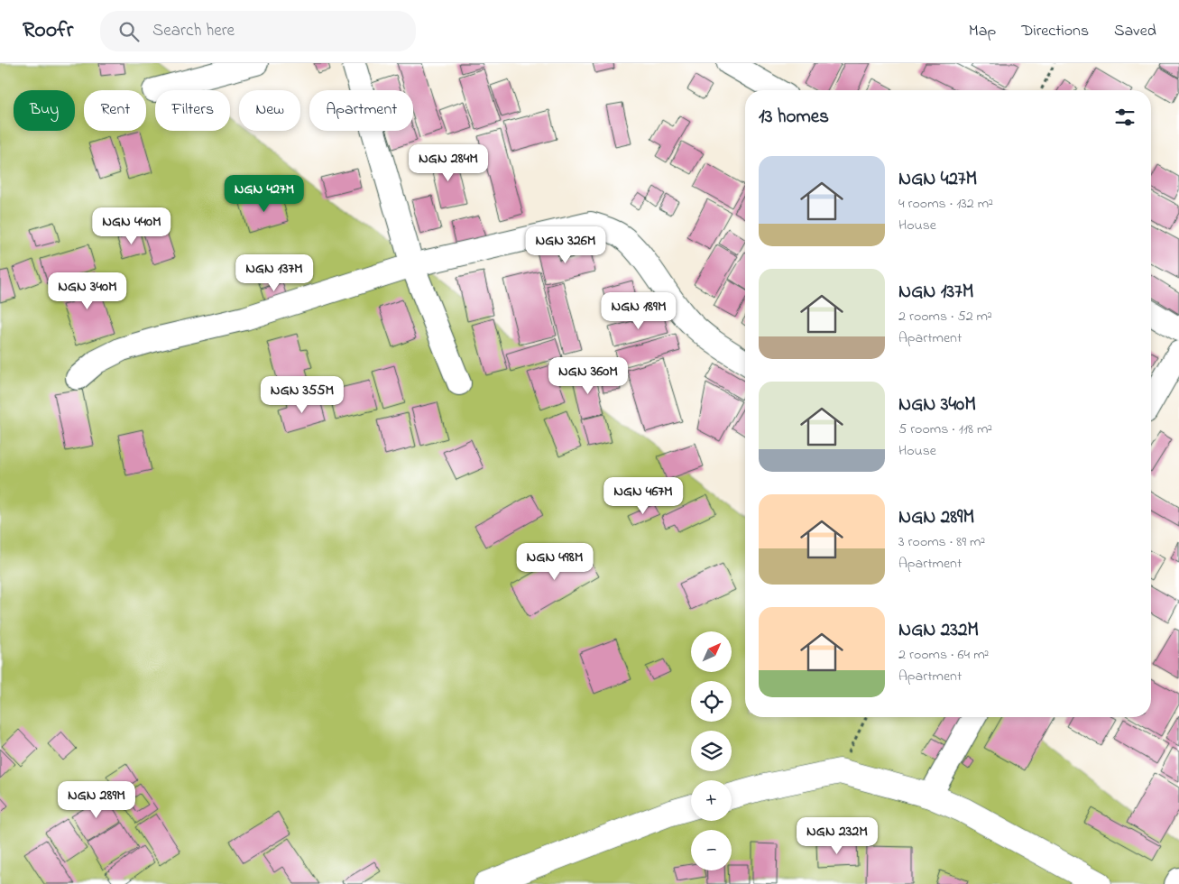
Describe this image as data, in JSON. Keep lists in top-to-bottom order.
{
  "north": "top right",
  "page": {
    "header": "Roofr",
    "search": "Search here",
    "nav": ["Map", "Directions", "Saved"],
    "chip": [
      "Buy",
      "Rent",
      "Filters",
      "New",
      "Apartment"
    ],
    "heading": "13 homes",
    "price": [
      "NGN 284M",
      "NGN 427M",
      "NGN 440M",
      "NGN 326M",
      "NGN 137M",
      "NGN 340M",
      "NGN 189M",
      "NGN 360M",
      "NGN 355M",
      "NGN 467M",
      "NGN 498M",
      "NGN 289M",
      "NGN 232M"
    ],
    "list": [
      {
        "name": "NGN 427M",
        "note": "4 rooms · 132 m² · House"
      },
      {
        "name": "NGN 137M",
        "note": "2 rooms · 52 m² · Apartment"
      },
      {
        "name": "NGN 340M",
        "note": "5 rooms · 118 m² · House"
      },
      {
        "name": "NGN 289M",
        "note": "3 rooms · 89 m² · Apartment"
      },
      {
        "name": "NGN 232M",
        "note": "2 rooms · 64 m² · Apartment"
      }
    ],
    "map_buttons": ["+", "−"]
  }
}
